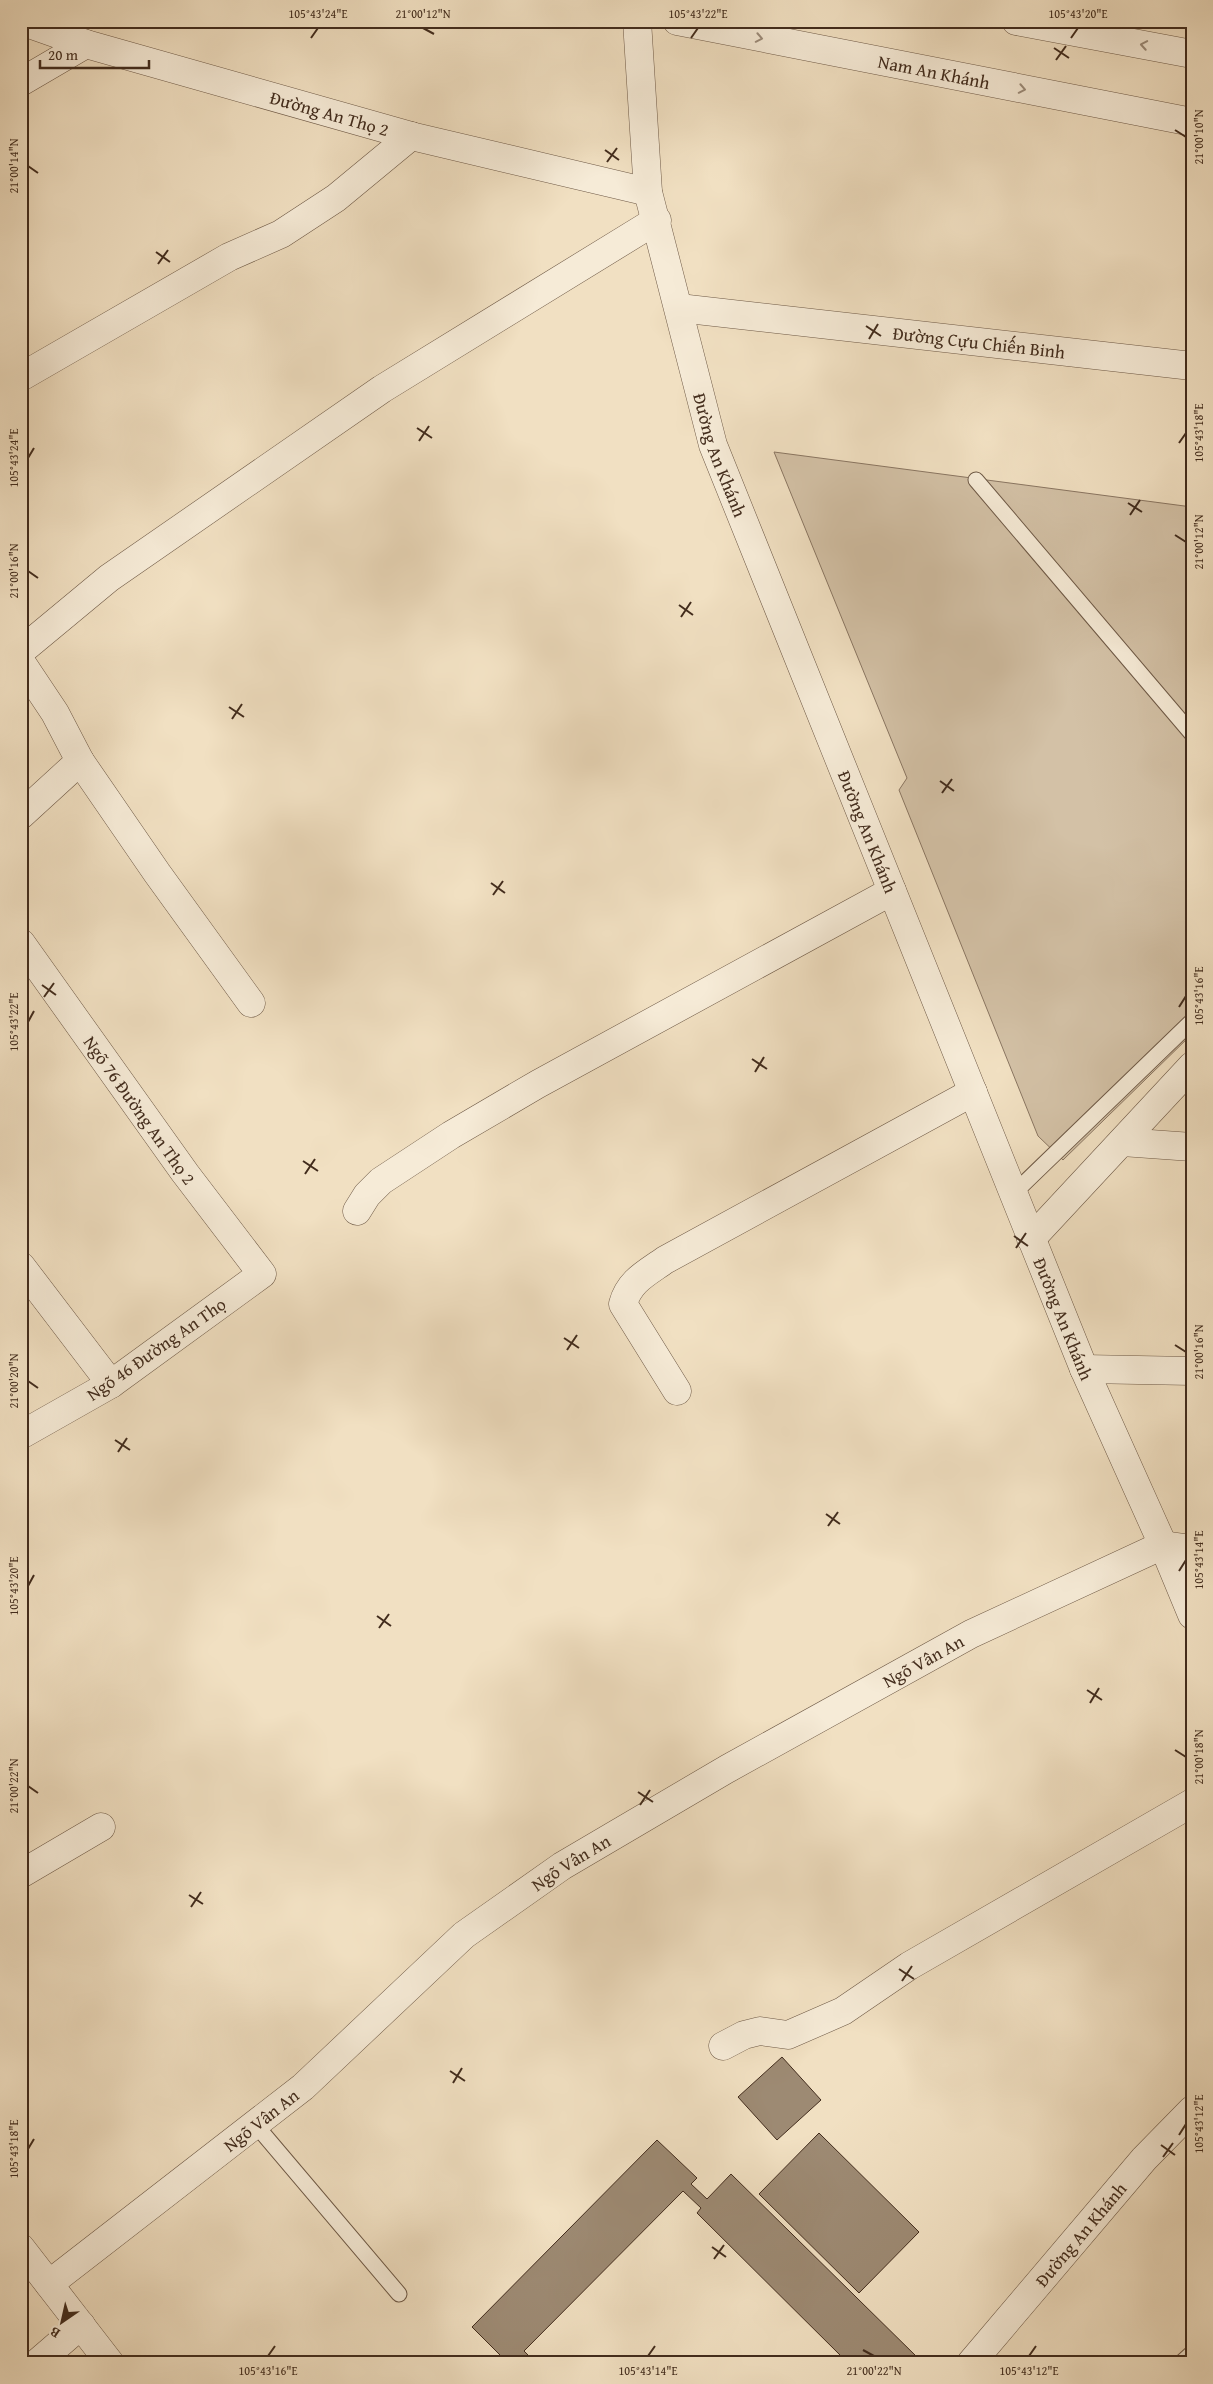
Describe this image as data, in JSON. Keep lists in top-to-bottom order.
{
  "streets": {
    "street": [
      "Nam An Khánh",
      "Đường An Thọ 2",
      "Đường Cựu Chiến Binh",
      "Đường An Khánh",
      "Ngõ 76 Đường An Thọ 2",
      "Ngõ 46 Đường An Thọ",
      "Ngõ Vân An"
    ]
  },
  "crossings": [
    ["Đường An Thọ 2", "Đường An Khánh"],
    ["Đường Cựu Chiến Binh", "Đường An Khánh"],
    ["Đường An Khánh", "Ngõ Vân An"],
    ["Ngõ 76 Đường An Thọ 2", "Ngõ 46 Đường An Thọ"]
  ],
  "scale_bar": "20 m",
  "north": "bottom left",
  "coordinates": [
    "105°43'24\"E",
    "21°00'12\"N",
    "105°43'22\"E",
    "105°43'20\"E",
    "21°00'10\"N",
    "21°00'14\"N",
    "105°43'18\"E",
    "21°00'16\"N",
    "105°43'16\"E",
    "21°00'20\"N",
    "105°43'14\"E",
    "21°00'18\"N",
    "21°00'22\"N",
    "105°43'12\"E"
  ]
}
